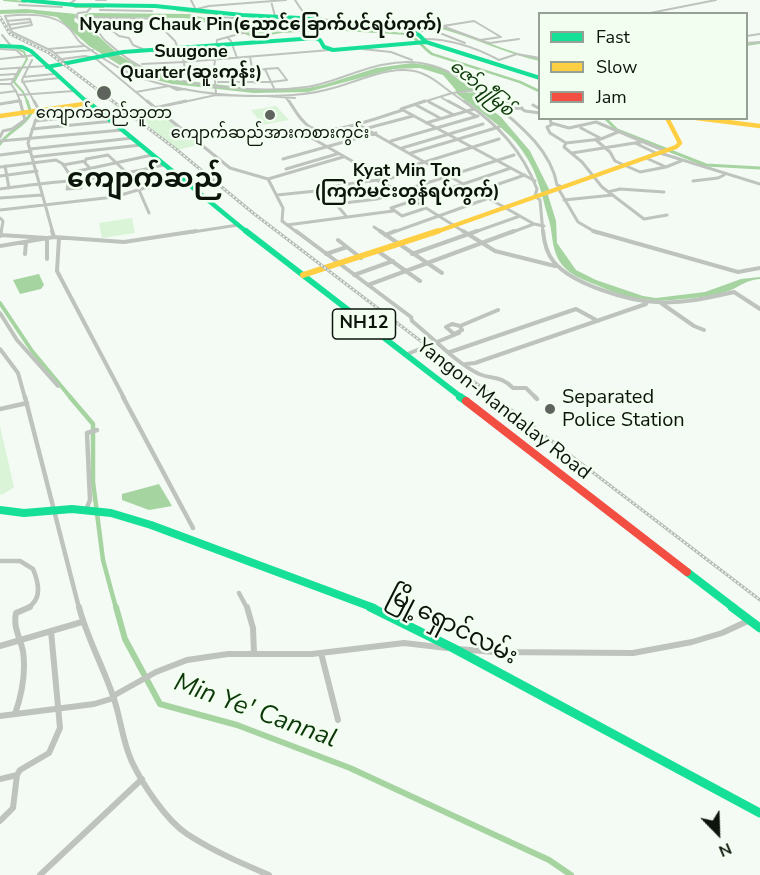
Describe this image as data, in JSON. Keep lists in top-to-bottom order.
{
  "streets": {
    "main road": ["NH12", "Yangon-Mandalay Road", "မြို့ရှောင်လမ်း"]
  },
  "crossings": [
    ["NH12", "Yangon-Mandalay Road"]
  ],
  "districts": [
    "Nyaung Chauk Pin(ညောင်ခြောက်ပင်ရပ်ကွက်)",
    "Suugone Quarter(ဆူးကုန်း)",
    "Kyat Min Ton (ကြက်မင်းတွန်ရပ်ကွက်)",
    "ကျောက်ဆည်"
  ],
  "water": ["ဇော်ဂျီမြစ်", "Min Ye' Cannal"],
  "places": ["ကျောက်ဆည်ဘူတာ", "ကျောက်ဆည်အားကစားကွင်း", "Separated Police Station"],
  "legend": ["Fast", "Slow", "Jam"],
  "north": "bottom right"
}
